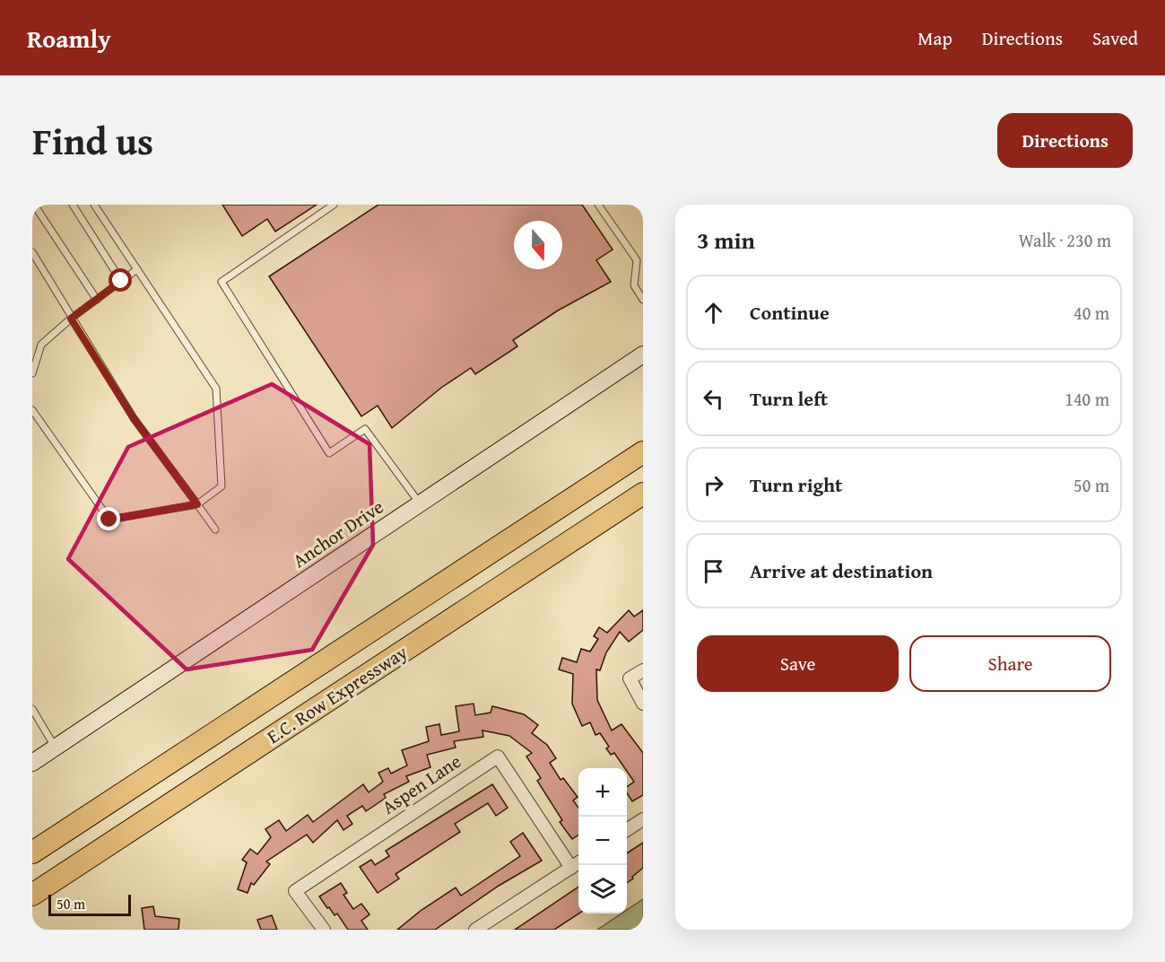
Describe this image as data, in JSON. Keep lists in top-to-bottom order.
{
  "streets": {
    "highway": ["E.C. Row Expressway"],
    "street": ["Anchor Drive", "Aspen Lane"]
  },
  "scale_bar": "50 m",
  "north": "bottom",
  "page": {
    "header": "Roamly",
    "nav": ["Map", "Directions", "Saved"],
    "title": "Find us",
    "buttons": [
      "Directions",
      ["Save", "Share"]
    ],
    "heading": ["3 min", "Walk · 230 m"],
    "list": [
      ["Continue", "40 m"],
      ["Turn left", "140 m"],
      ["Turn right", "50 m"],
      "Arrive at destination"
    ],
    "map_buttons": ["+", "−"],
    "scale": "50 m"
  }
}
